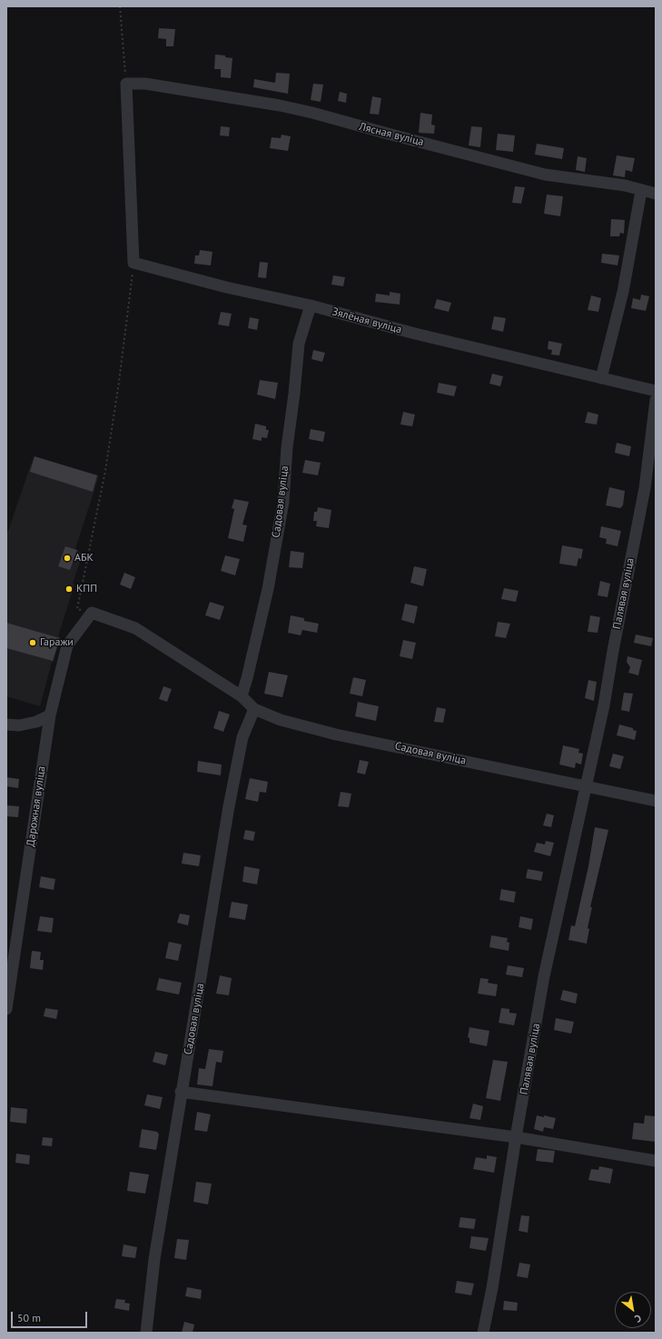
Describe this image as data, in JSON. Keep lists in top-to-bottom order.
{
  "streets": {
    "street": [
      "Лясная вуліца",
      "Зялёная вуліца",
      "Садовая вуліца",
      "Палявая вуліца",
      "Дарожная вуліца"
    ]
  },
  "crossings": [
    ["Зялёная вуліца", "Садовая вуліца"],
    ["Садовая вуліца", "Палявая вуліца"],
    ["Садовая вуліца", "Дарожная вуліца"]
  ],
  "places": ["АБК", "КПП", "Гаражи"],
  "scale_bar": "50 m",
  "north": "bottom right"
}
